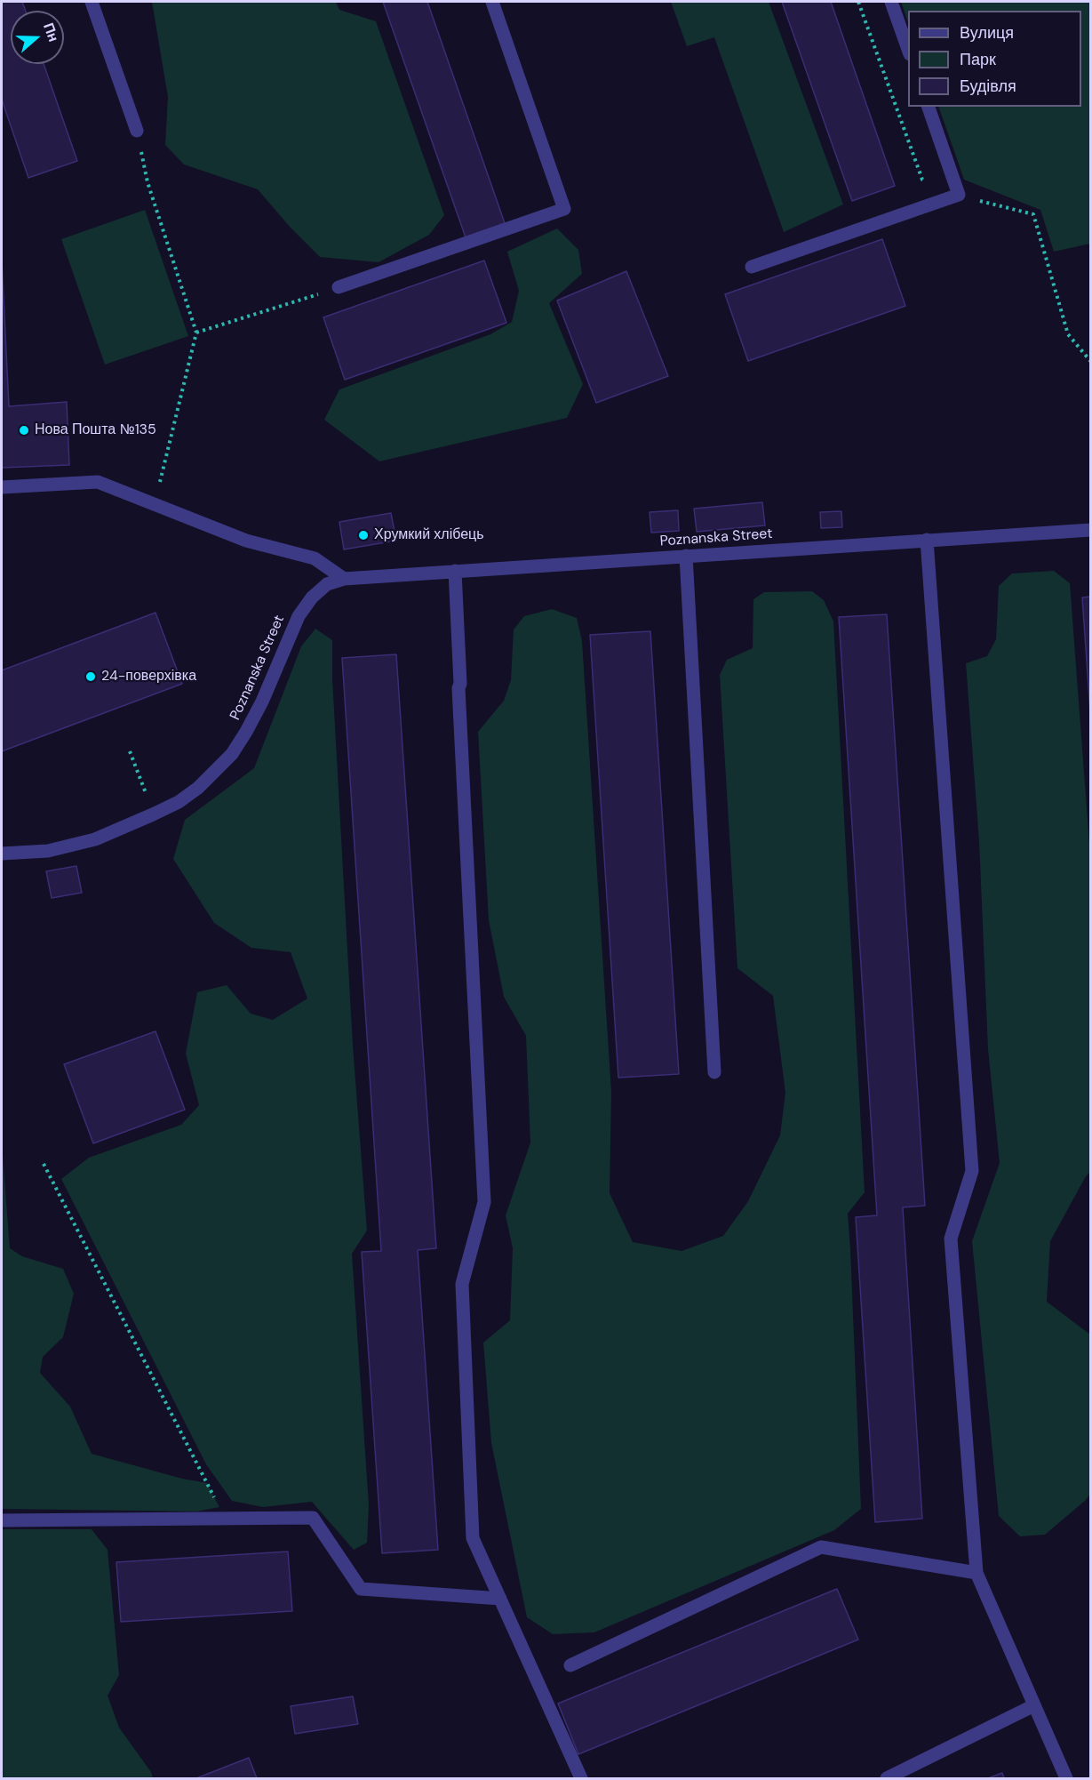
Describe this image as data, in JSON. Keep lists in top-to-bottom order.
{
  "streets": {
    "street": ["Poznanska Street"]
  },
  "places": ["Нова Пошта №135", "Хрумкий хлібець", "24-поверхівка"],
  "legend": ["Вулиця", "Парк", "Будівля"],
  "north": "right"
}
